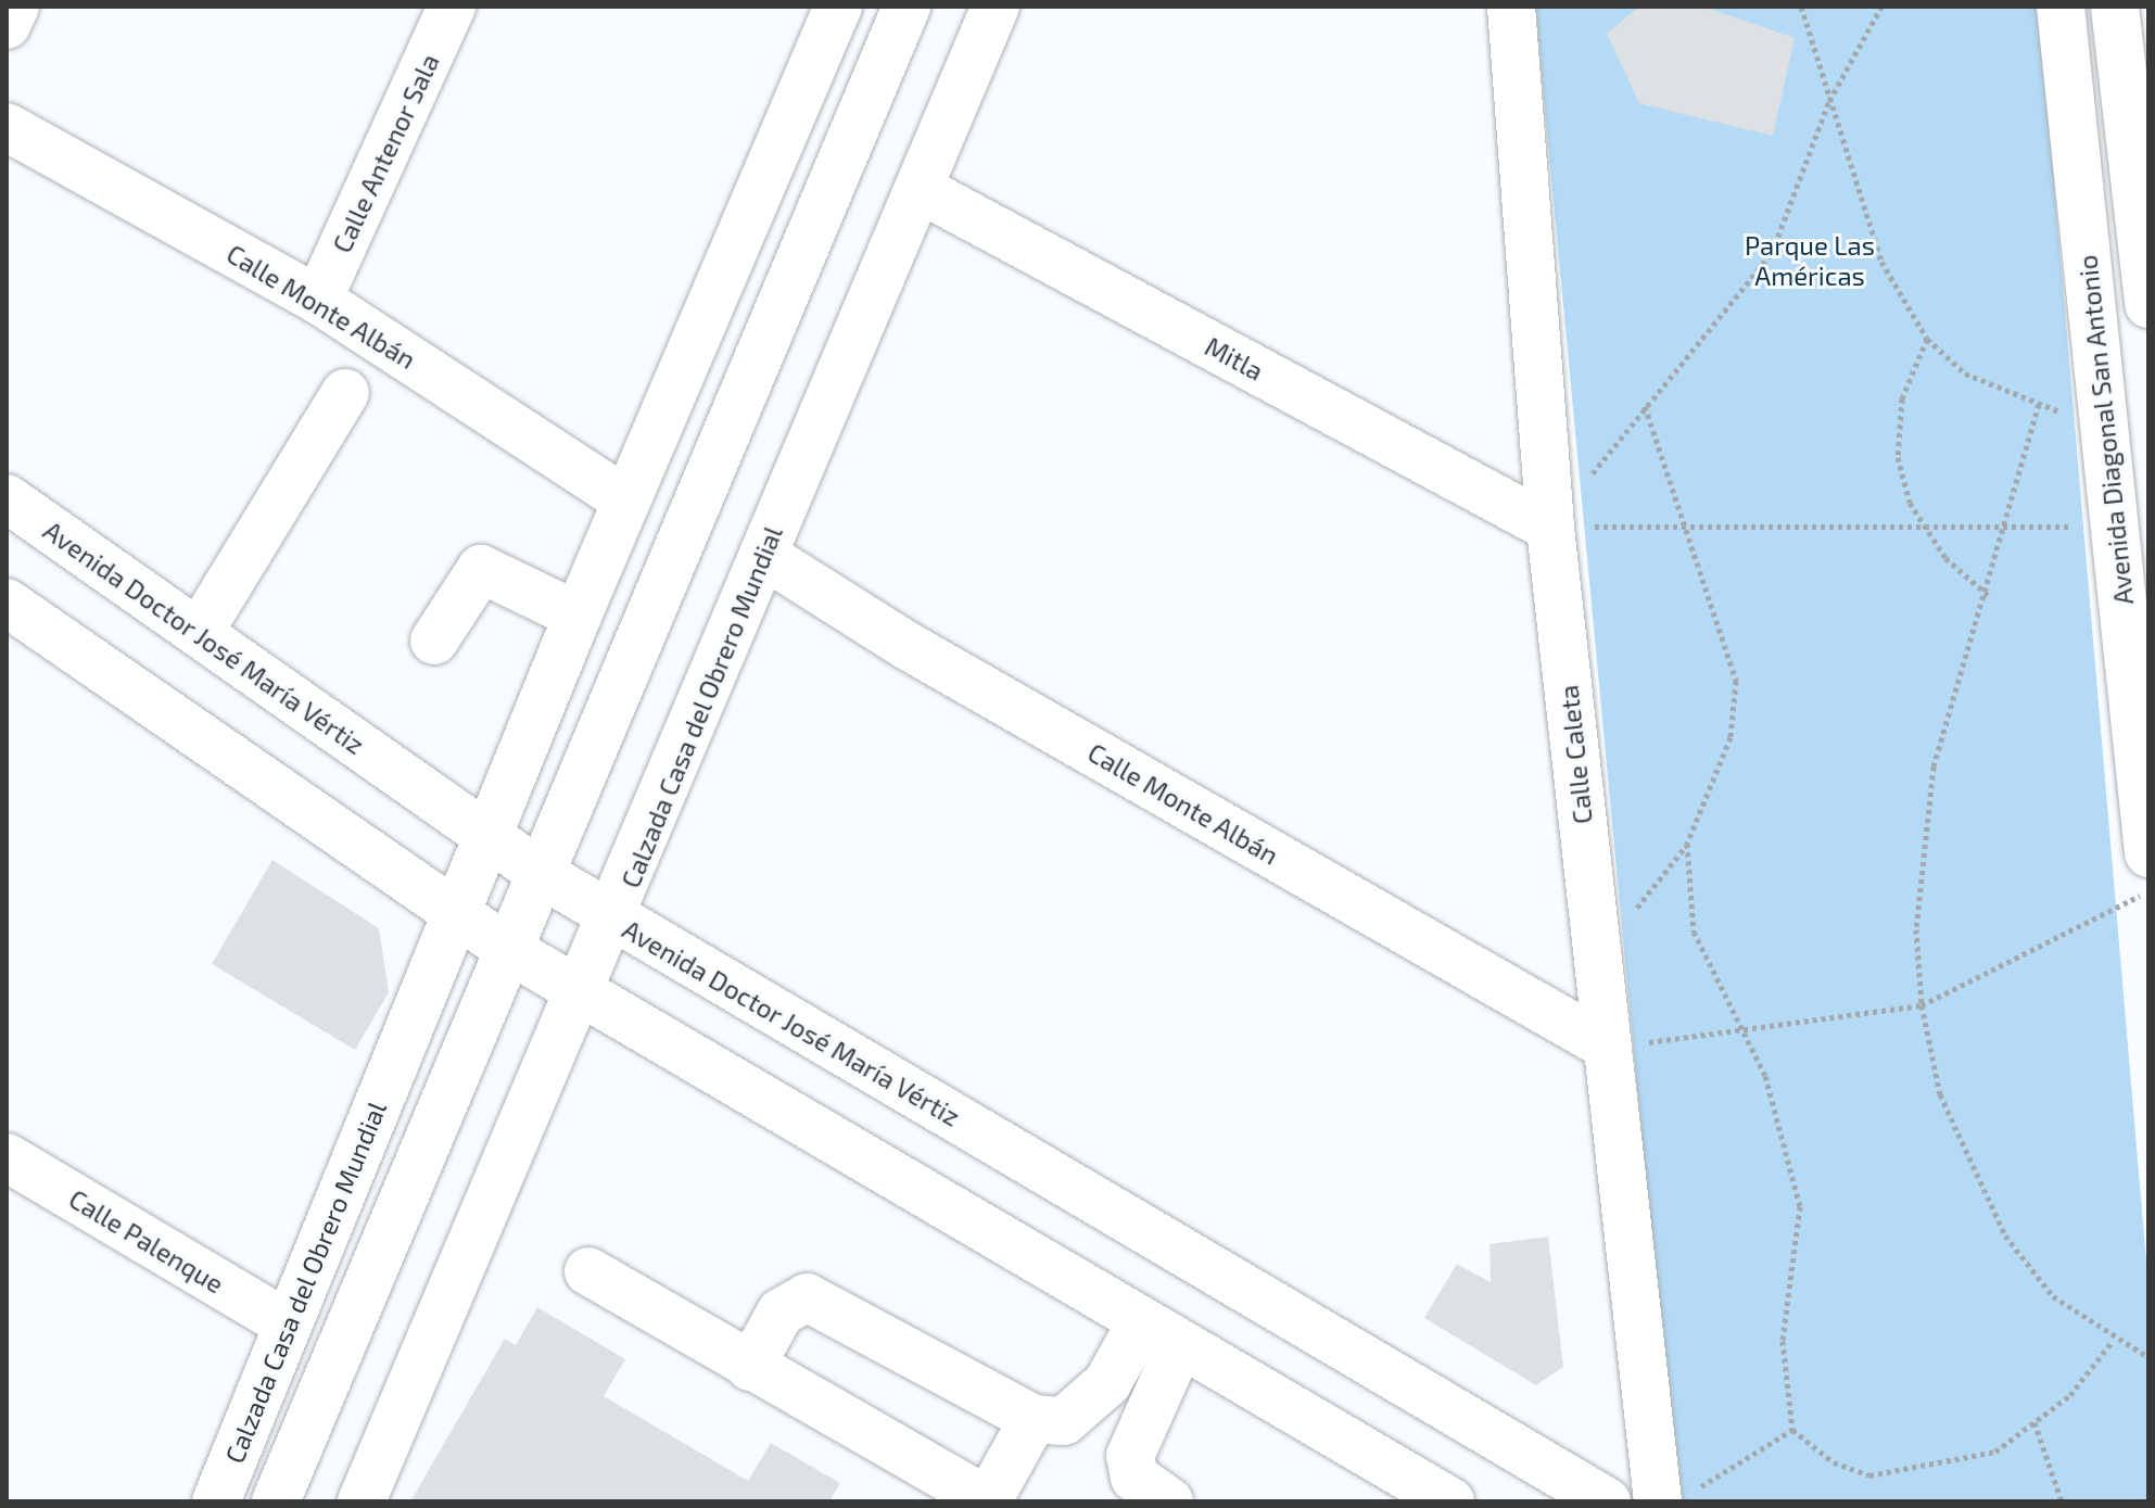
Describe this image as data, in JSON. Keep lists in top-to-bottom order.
{
  "streets": {
    "street": [
      "Calle Antenor Sala",
      "Calle Monte Albán",
      "Mitla",
      "Avenida Diagonal San Antonio",
      "Avenida Doctor José María Vértiz",
      "Calzada Casa del Obrero Mundial",
      "Calle Caleta",
      "Calle Palenque"
    ]
  },
  "crossings": [
    ["Calle Antenor Sala", "Calle Monte Albán"],
    ["Calle Monte Albán", "Calzada Casa del Obrero Mundial"],
    ["Calle Monte Albán", "Calle Caleta"],
    ["Mitla", "Calzada Casa del Obrero Mundial"],
    ["Mitla", "Calle Caleta"],
    ["Avenida Doctor José María Vértiz", "Calzada Casa del Obrero Mundial"],
    ["Calzada Casa del Obrero Mundial", "Calle Palenque"]
  ],
  "parks": ["Parque Las Américas"]
}
